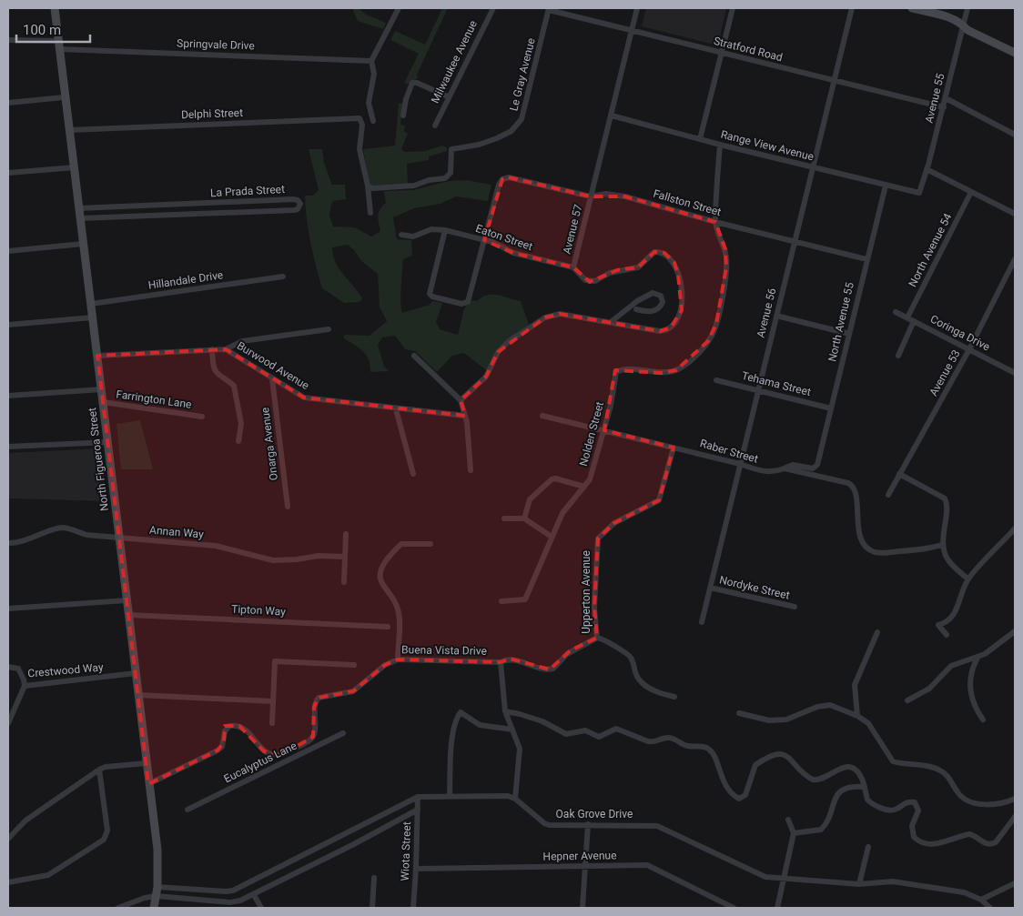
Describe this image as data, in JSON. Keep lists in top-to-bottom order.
{
  "streets": {
    "main road": ["North Figueroa Street"],
    "street": [
      "Springvale Drive",
      "Stratford Road",
      "Milwaukee Avenue",
      "Le Gray Avenue",
      "Avenue 55",
      "Delphi Street",
      "Range View Avenue",
      "La Prada Street",
      "Fallston Street",
      "Avenue 57",
      "Eaton Street",
      "North Avenue 54",
      "Hillandale Drive",
      "Avenue 56",
      "North Avenue 55",
      "Coringa Drive",
      "Burwood Avenue",
      "Avenue 53",
      "Tehama Street",
      "Farrington Lane",
      "Nolden Street",
      "Onarga Avenue",
      "Raber Street",
      "Annan Way",
      "Nordyke Street",
      "Upperton Avenue",
      "Tipton Way",
      "Buena Vista Drive",
      "Crestwood Way",
      "Eucalyptus Lane",
      "Oak Grove Drive",
      "Wiota Street",
      "Hepner Avenue"
    ]
  },
  "crossings": [
    ["Springvale Drive", "North Figueroa Street"],
    ["Stratford Road", "Le Gray Avenue"],
    ["Stratford Road", "Avenue 55"],
    ["Stratford Road", "Avenue 57"],
    ["Stratford Road", "Avenue 56"],
    ["Le Gray Avenue", "Delphi Street"],
    ["Avenue 55", "Range View Avenue"],
    ["Delphi Street", "North Figueroa Street"],
    ["Range View Avenue", "Avenue 57"],
    ["Range View Avenue", "Avenue 56"],
    ["Range View Avenue", "North Avenue 55"],
    ["Range View Avenue", "Nolden Street"],
    ["La Prada Street", "North Figueroa Street"],
    ["Fallston Street", "Avenue 57"],
    ["Fallston Street", "Eaton Street"],
    ["Fallston Street", "Avenue 56"],
    ["Fallston Street", "North Avenue 55"],
    ["Fallston Street", "Nolden Street"],
    ["Avenue 57", "Eaton Street"],
    ["North Avenue 54", "Coringa Drive"],
    ["Hillandale Drive", "North Figueroa Street"],
    ["Avenue 56", "Tehama Street"],
    ["Avenue 56", "Raber Street"],
    ["Avenue 56", "Nordyke Street"],
    ["North Avenue 55", "Tehama Street"],
    ["North Avenue 55", "Raber Street"],
    ["Coringa Drive", "Avenue 53"],
    ["Burwood Avenue", "Onarga Avenue"],
    ["Burwood Avenue", "North Figueroa Street"],
    ["Farrington Lane", "North Figueroa Street"],
    ["Nolden Street", "Raber Street"],
    ["Raber Street", "Upperton Avenue"],
    ["North Figueroa Street", "Annan Way"],
    ["North Figueroa Street", "Tipton Way"],
    ["North Figueroa Street", "Crestwood Way"],
    ["Upperton Avenue", "Buena Vista Drive"],
    ["Wiota Street", "Hepner Avenue"]
  ],
  "scale_bar": "100 m"
}
